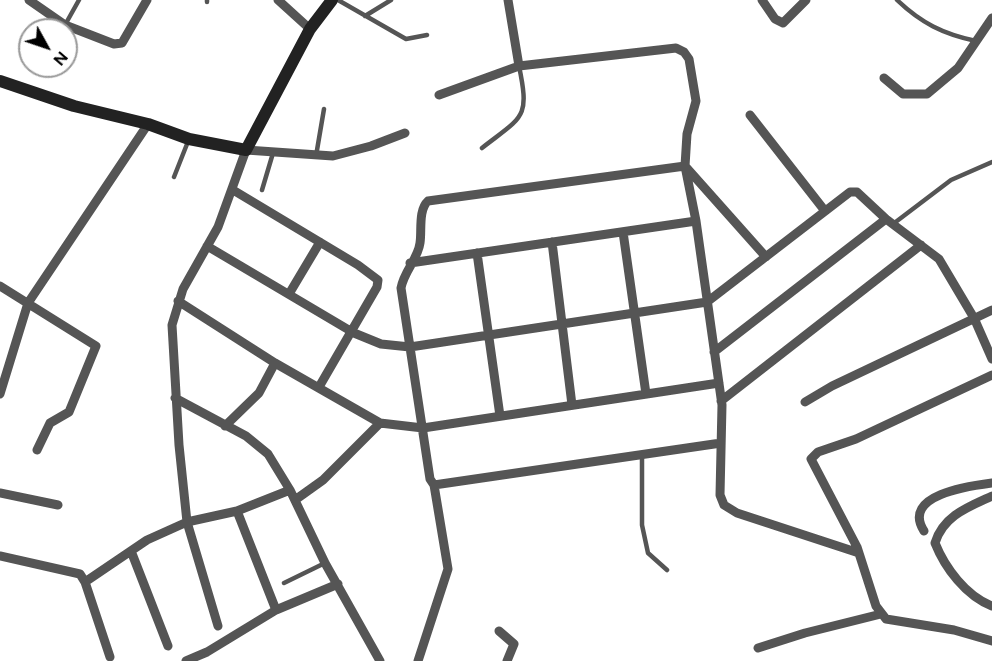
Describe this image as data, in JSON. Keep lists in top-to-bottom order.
{
  "north": "bottom right"
}
